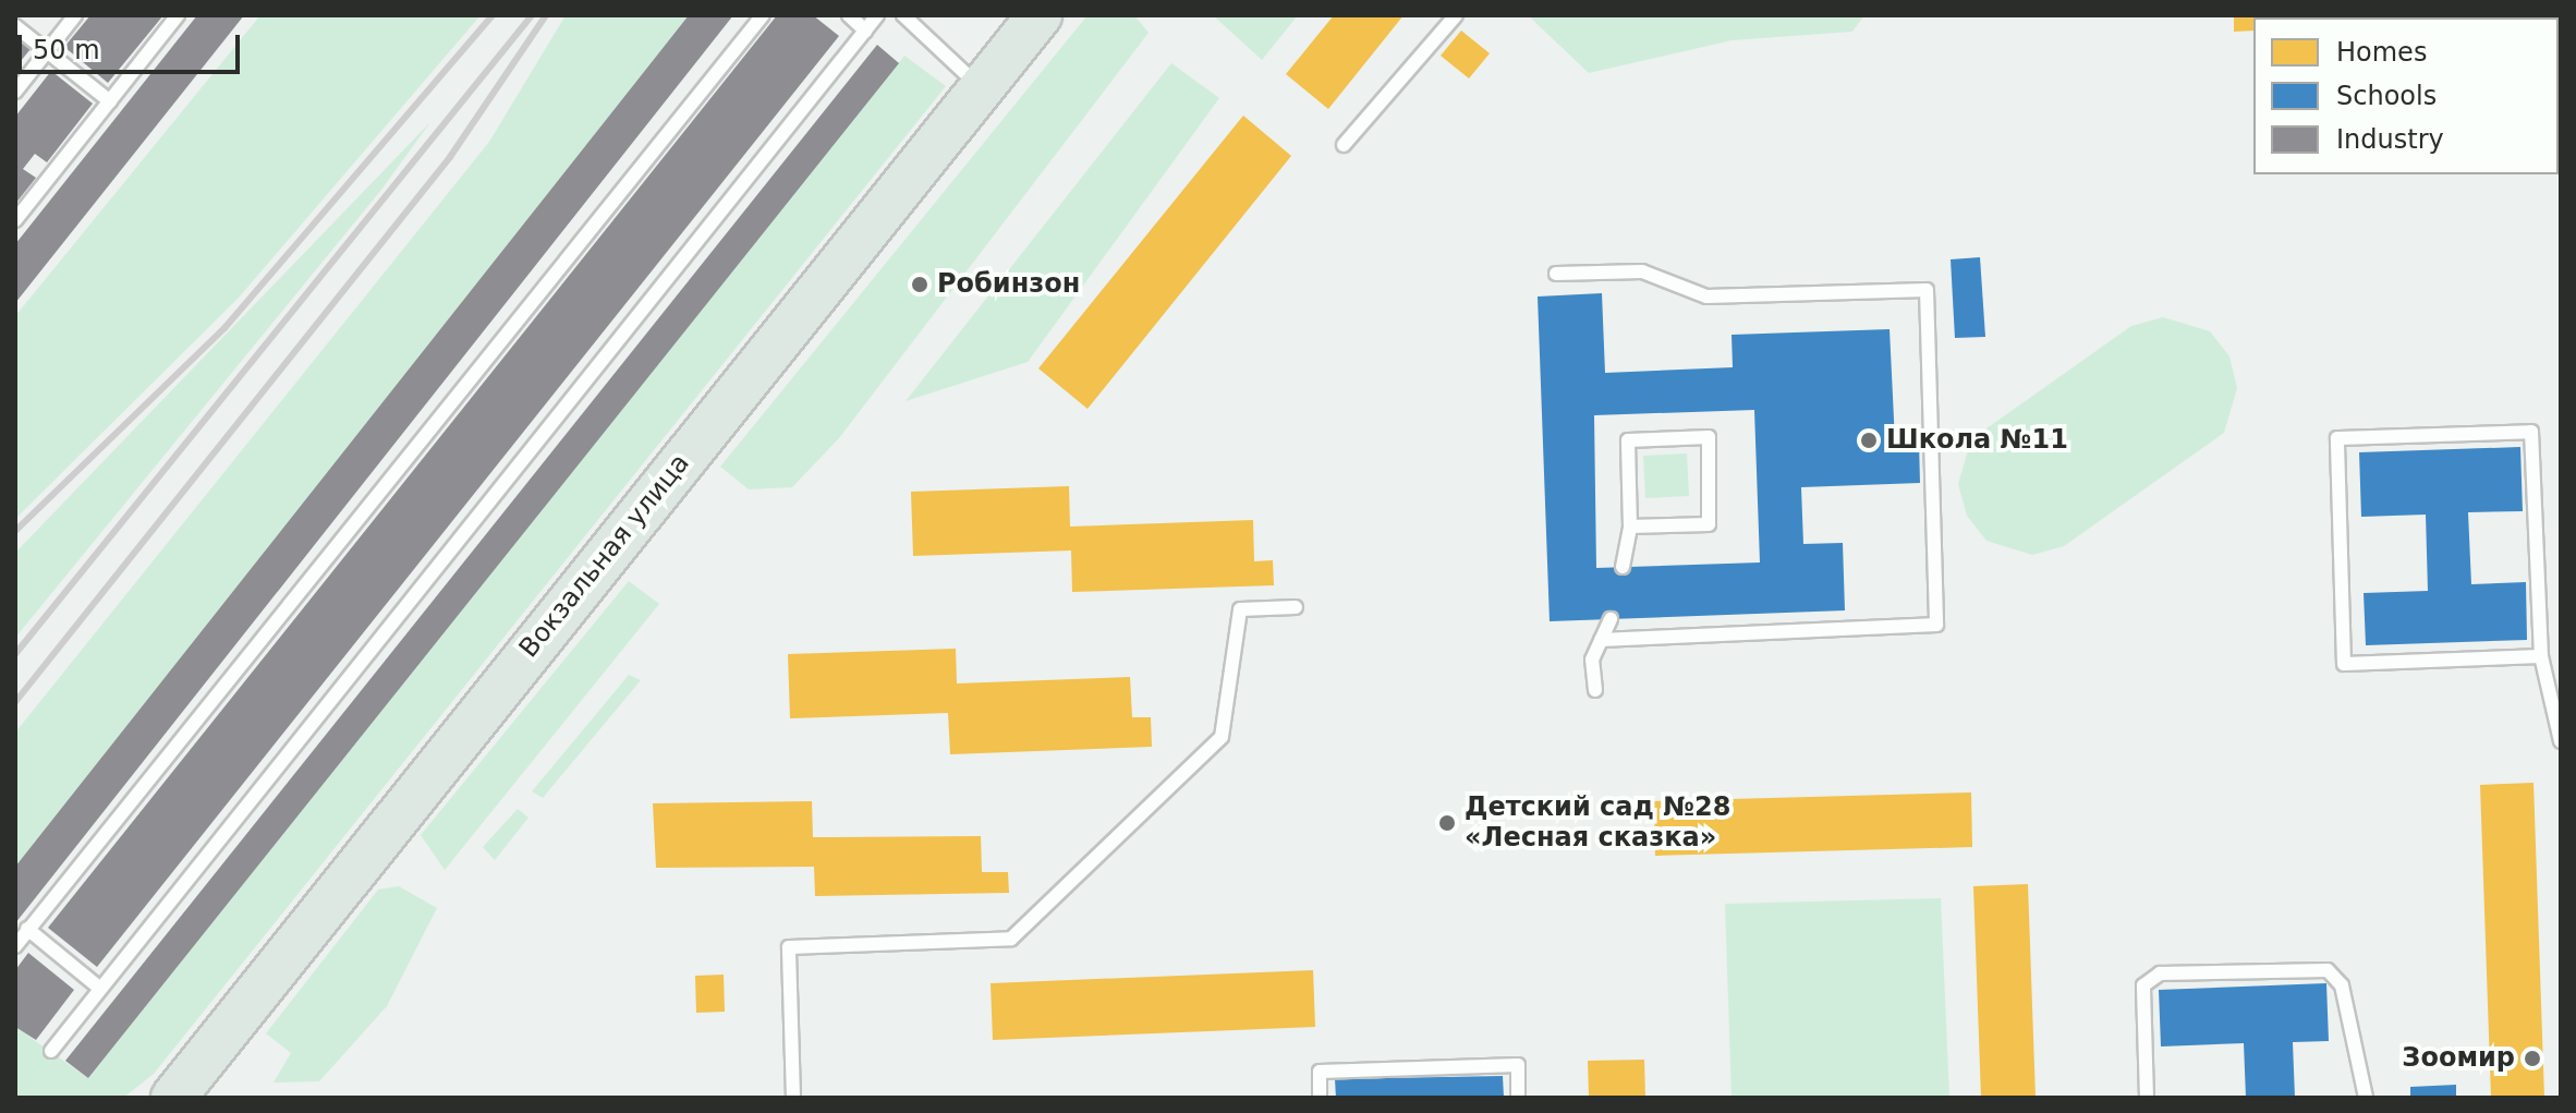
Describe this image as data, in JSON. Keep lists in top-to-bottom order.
{
  "streets": {
    "main road": ["Вокзальная улица"]
  },
  "places": [
    "Робинзон",
    "Школа №11",
    "Детский сад №28 «Лесная сказка»",
    "Зоомир"
  ],
  "legend": ["Homes", "Schools", "Industry"],
  "scale_bar": "50 m"
}
